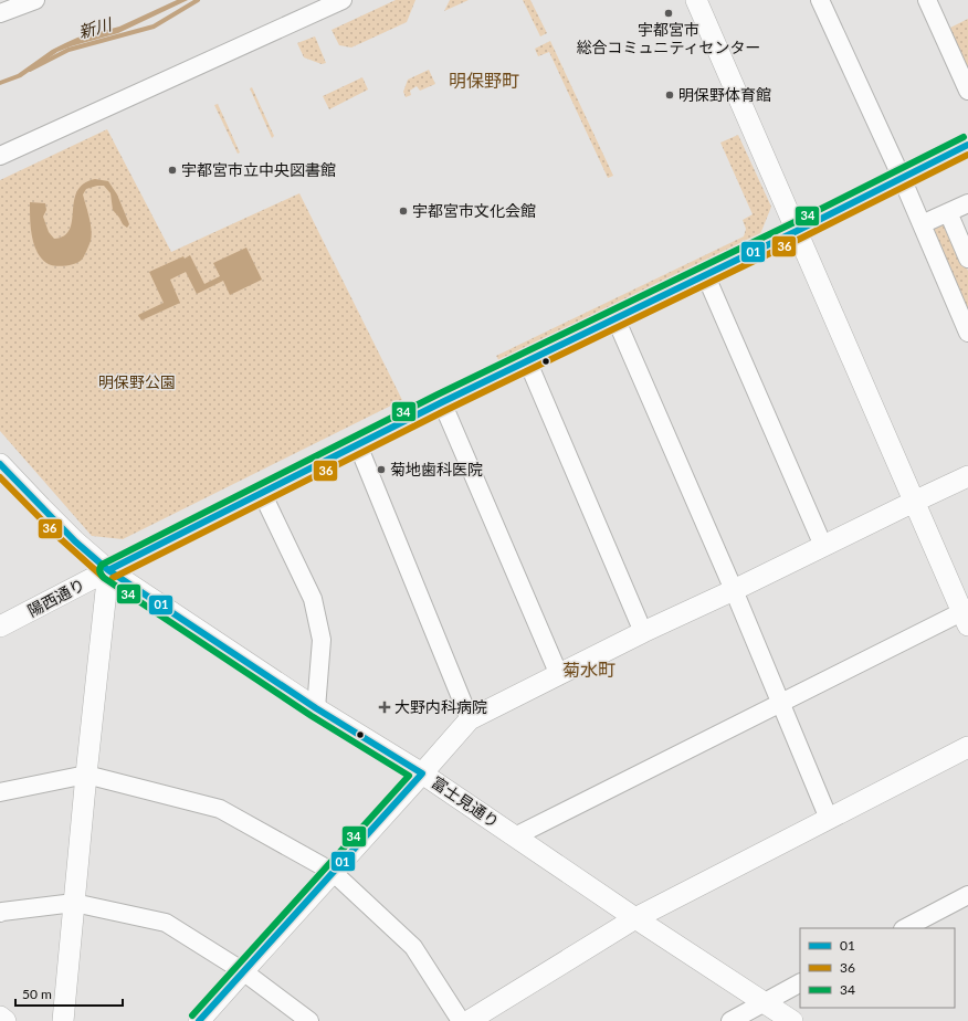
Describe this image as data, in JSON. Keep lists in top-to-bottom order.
{
  "streets": {
    "street": ["陽西通り", "富士見通り"]
  },
  "crossings": [
    ["陽西通り", "富士見通り"]
  ],
  "districts": ["明保野町", "菊水町"],
  "water": ["新川"],
  "parks": ["明保野公園"],
  "places": {
    "other": [
      "宇都宮市 総合コミュニティセンター",
      "明保野体育館",
      "宇都宮市立中央図書館",
      "宇都宮市文化会館",
      "菊地歯科医院"
    ],
    "health": ["大野内科病院"]
  },
  "lines": ["transit line 34", "transit line 01", "transit line 36"],
  "legend": ["01", "36", "34"],
  "scale_bar": "50 m"
}
